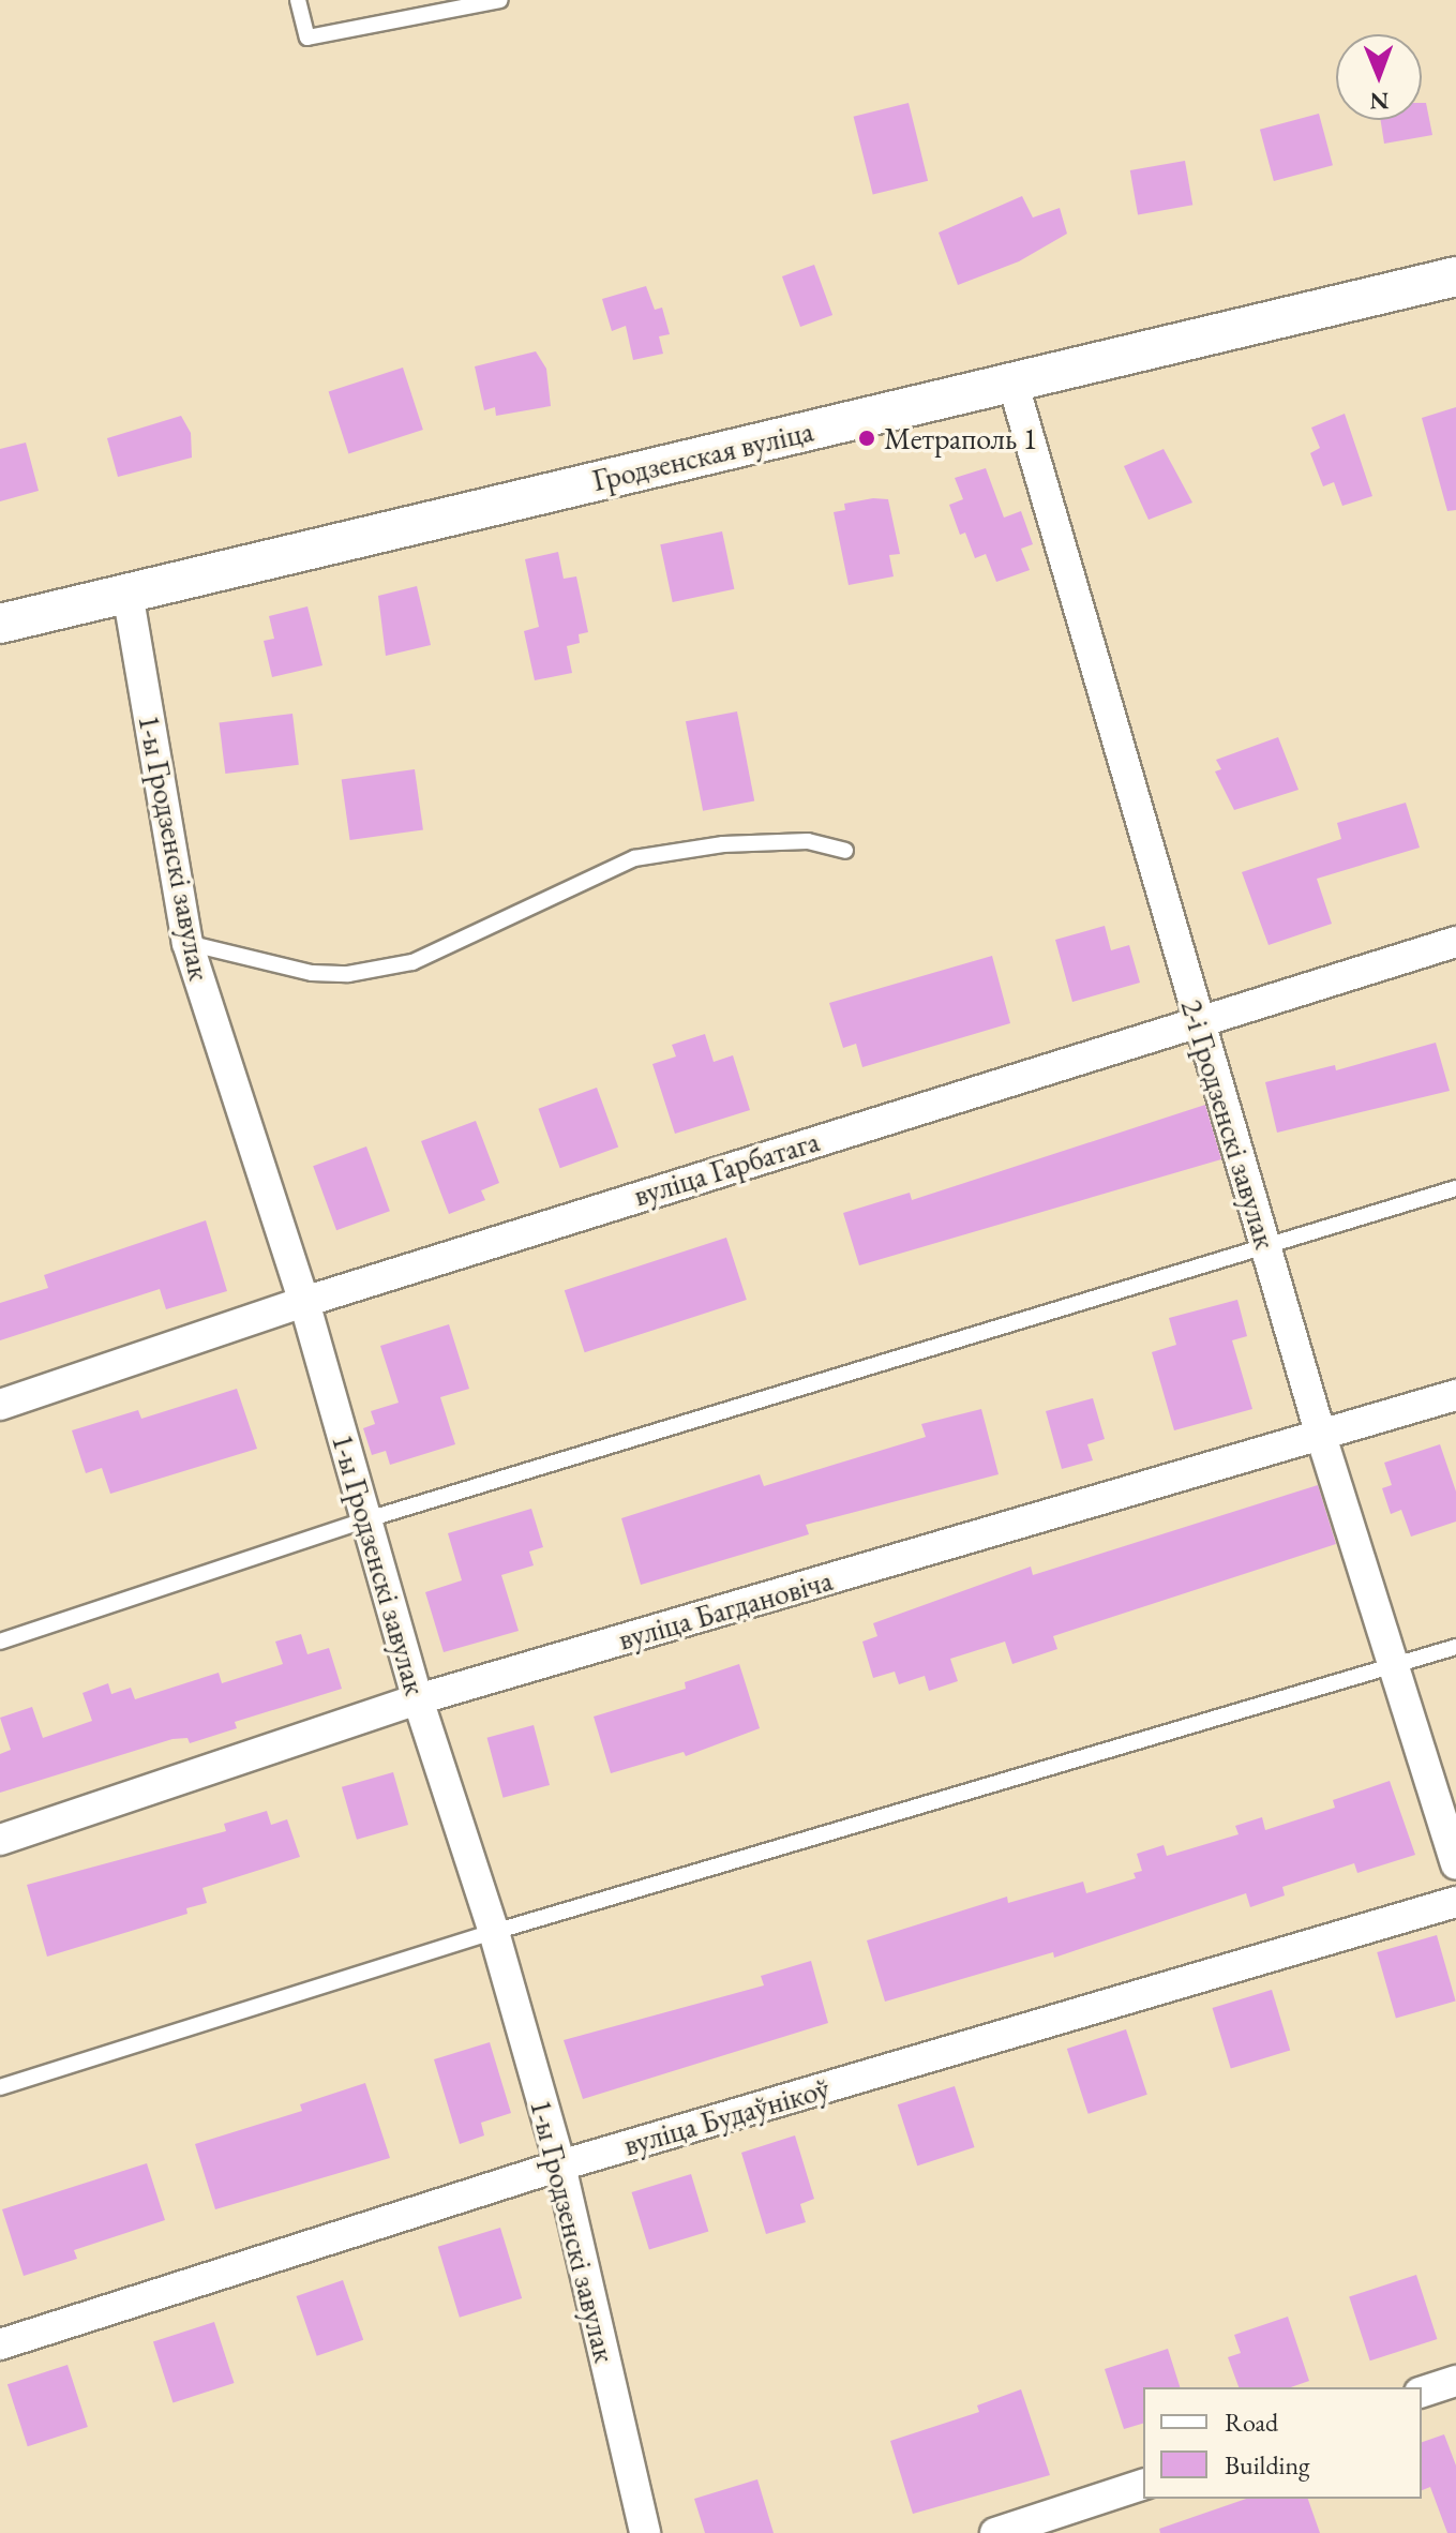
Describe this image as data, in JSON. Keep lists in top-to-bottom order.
{
  "streets": {
    "street": [
      "Гродзенская вуліца",
      "1-ы Гродзенскі завулак",
      "2-і Гродзенскі завулак",
      "вуліца Гарбатага",
      "вуліца Багдановіча",
      "вуліца Будаўнікоў"
    ]
  },
  "crossings": [
    ["Гродзенская вуліца", "1-ы Гродзенскі завулак"],
    ["Гродзенская вуліца", "2-і Гродзенскі завулак"],
    ["1-ы Гродзенскі завулак", "вуліца Гарбатага"],
    ["1-ы Гродзенскі завулак", "вуліца Багдановіча"],
    ["1-ы Гродзенскі завулак", "вуліца Будаўнікоў"],
    ["2-і Гродзенскі завулак", "вуліца Гарбатага"],
    ["2-і Гродзенскі завулак", "вуліца Багдановіча"]
  ],
  "places": ["Метраполь 1"],
  "legend": ["Road", "Building"],
  "north": "bottom"
}
